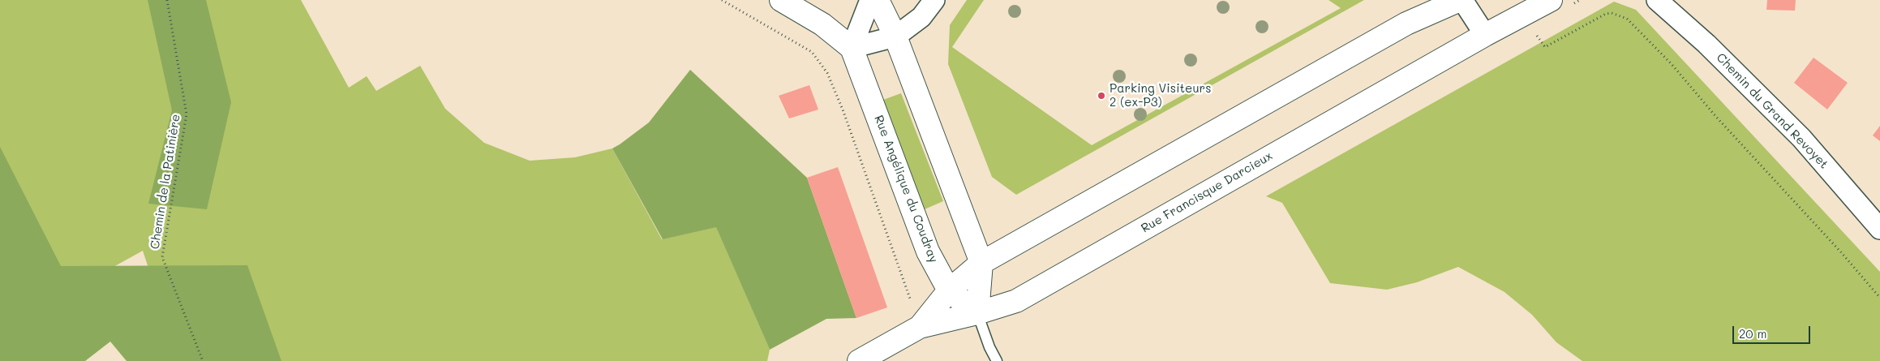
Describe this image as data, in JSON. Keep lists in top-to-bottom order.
{
  "streets": {
    "street": ["Chemin du Grand Revoyet", "Rue Angélique du Coudray", "Rue Francisque Darcieux"],
    "path": ["Chemin de la Patinière"]
  },
  "crossings": [
    ["Rue Angélique du Coudray", "Rue Francisque Darcieux"]
  ],
  "places": ["Parking Visiteurs 2 (ex-P3)"],
  "scale_bar": "20 m"
}
